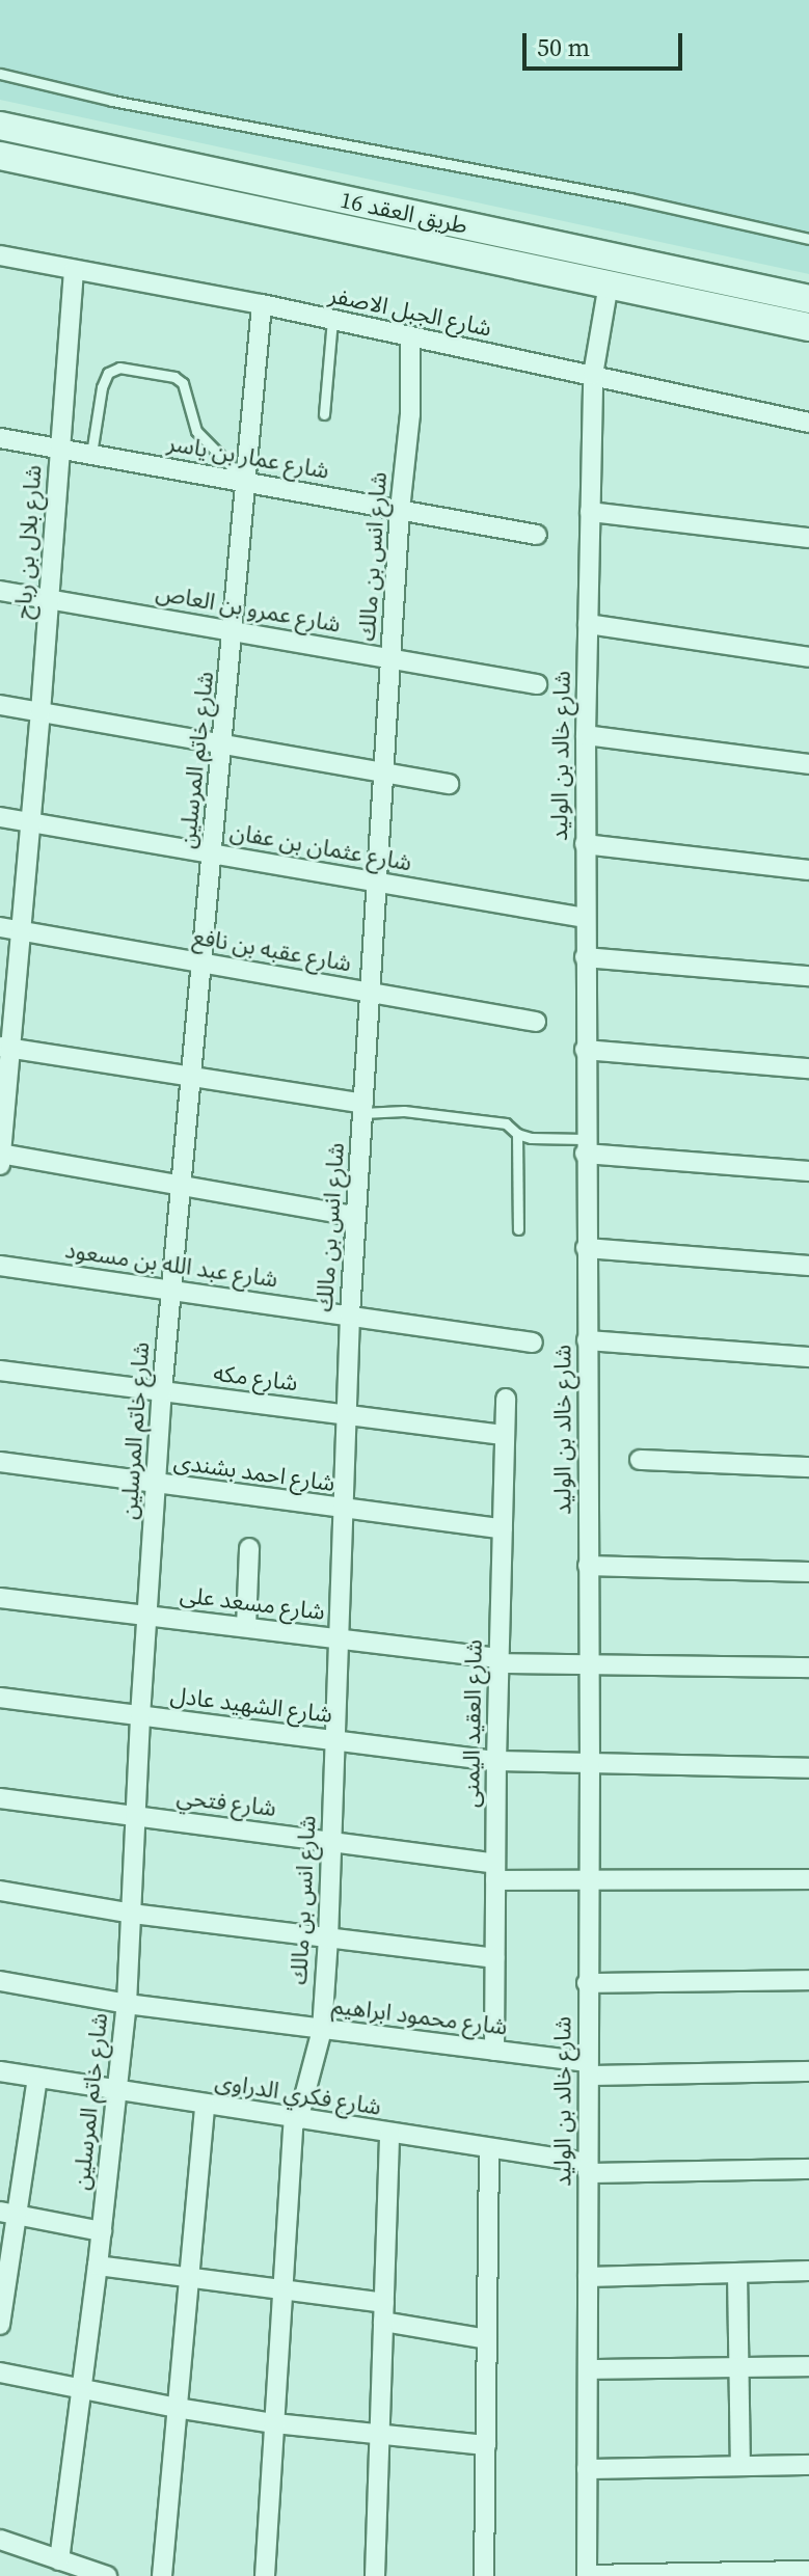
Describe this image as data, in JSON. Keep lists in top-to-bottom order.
{
  "streets": {
    "street": [
      "طريق العقد 16",
      "شارع الجبل الاصفر",
      "شارع عمار بن ياسر",
      "شارع بلال بن رباح",
      "شارع انس بن مالك",
      "شارع عمرو بن العاص",
      "شارع خالد بن الوليد",
      "شارع خاتم المرسلين",
      "شارع عثمان بن عفان",
      "شارع عقبه بن نافع",
      "شارع عبد الله بن مسعود",
      "شارع مكه",
      "شارع احمد بشندى",
      "شارع مسعد على",
      "شارع الشهيد عادل",
      "شارع العقيد اليمنى",
      "شارع فتحي",
      "شارع محمود ابراهيم",
      "شارع فكري الدراوى"
    ]
  },
  "crossings": [
    ["طريق العقد 16", "شارع خالد بن الوليد"],
    ["شارع الجبل الاصفر", "شارع بلال بن رباح"],
    ["شارع الجبل الاصفر", "شارع انس بن مالك"],
    ["شارع الجبل الاصفر", "شارع خالد بن الوليد"],
    ["شارع الجبل الاصفر", "شارع خاتم المرسلين"],
    ["شارع عمار بن ياسر", "شارع بلال بن رباح"],
    ["شارع عمار بن ياسر", "شارع انس بن مالك"],
    ["شارع عمار بن ياسر", "شارع خاتم المرسلين"],
    ["شارع بلال بن رباح", "شارع عمرو بن العاص"],
    ["شارع بلال بن رباح", "شارع عثمان بن عفان"],
    ["شارع بلال بن رباح", "شارع عقبه بن نافع"],
    ["شارع انس بن مالك", "شارع عمرو بن العاص"],
    ["شارع انس بن مالك", "شارع عثمان بن عفان"],
    ["شارع انس بن مالك", "شارع عقبه بن نافع"],
    ["شارع انس بن مالك", "شارع عبد الله بن مسعود"],
    ["شارع انس بن مالك", "شارع مكه"],
    ["شارع انس بن مالك", "شارع احمد بشندى"],
    ["شارع انس بن مالك", "شارع مسعد على"],
    ["شارع انس بن مالك", "شارع الشهيد عادل"],
    ["شارع انس بن مالك", "شارع فتحي"],
    ["شارع انس بن مالك", "شارع محمود ابراهيم"],
    ["شارع انس بن مالك", "شارع فكري الدراوى"],
    ["شارع عمرو بن العاص", "شارع خاتم المرسلين"],
    ["شارع خالد بن الوليد", "شارع عثمان بن عفان"],
    ["شارع خالد بن الوليد", "شارع مسعد على"],
    ["شارع خالد بن الوليد", "شارع الشهيد عادل"],
    ["شارع خالد بن الوليد", "شارع فتحي"],
    ["شارع خالد بن الوليد", "شارع محمود ابراهيم"],
    ["شارع خالد بن الوليد", "شارع فكري الدراوى"],
    ["شارع خاتم المرسلين", "شارع عثمان بن عفان"],
    ["شارع خاتم المرسلين", "شارع عقبه بن نافع"],
    ["شارع خاتم المرسلين", "شارع عبد الله بن مسعود"],
    ["شارع خاتم المرسلين", "شارع مكه"],
    ["شارع خاتم المرسلين", "شارع احمد بشندى"],
    ["شارع خاتم المرسلين", "شارع مسعد على"],
    ["شارع خاتم المرسلين", "شارع الشهيد عادل"],
    ["شارع خاتم المرسلين", "شارع فتحي"],
    ["شارع خاتم المرسلين", "شارع محمود ابراهيم"],
    ["شارع خاتم المرسلين", "شارع فكري الدراوى"],
    ["شارع مكه", "شارع العقيد اليمنى"],
    ["شارع احمد بشندى", "شارع العقيد اليمنى"],
    ["شارع مسعد على", "شارع العقيد اليمنى"],
    ["شارع الشهيد عادل", "شارع العقيد اليمنى"],
    ["شارع العقيد اليمنى", "شارع فتحي"],
    ["شارع العقيد اليمنى", "شارع محمود ابراهيم"]
  ],
  "scale_bar": "50 m"
}
